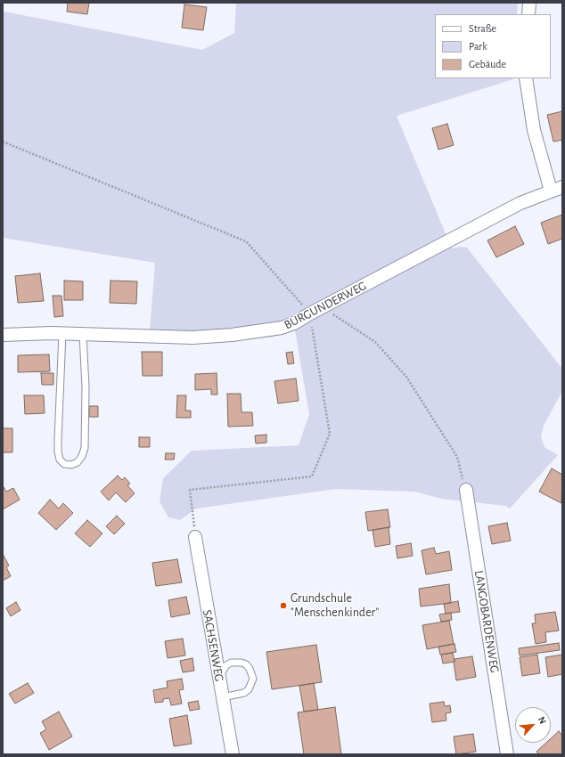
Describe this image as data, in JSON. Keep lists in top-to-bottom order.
{
  "streets": {
    "street": ["BURGUNDERWEG", "LANGOBARDENWEG", "SACHSENWEG"]
  },
  "places": ["Grundschule \"Menschenkinder\""],
  "legend": ["Straße", "Park", "Gebäude"],
  "north": "top right"
}
